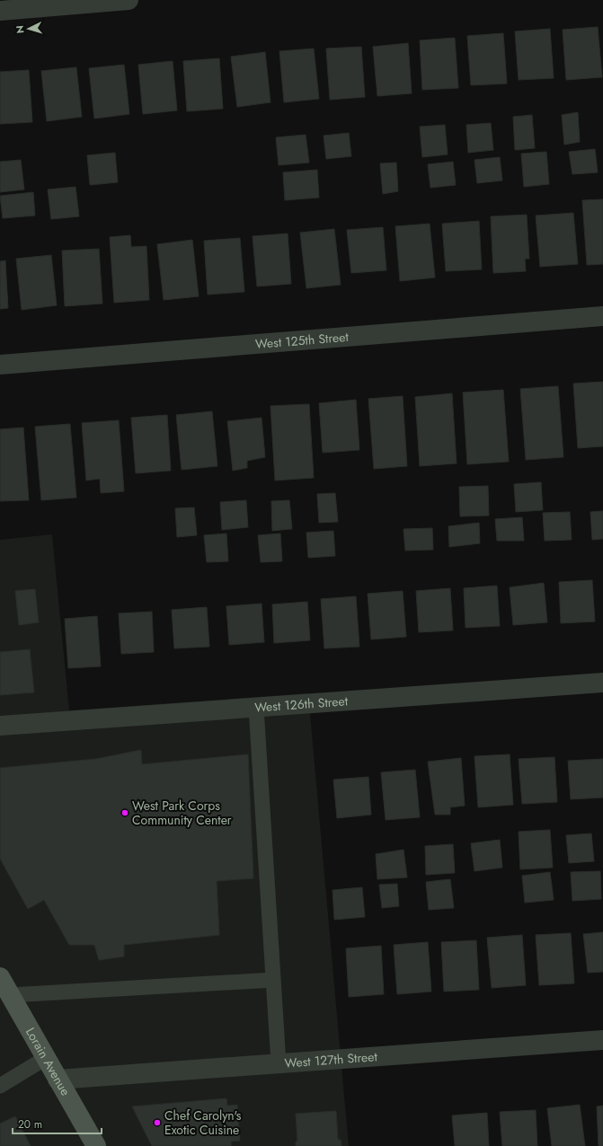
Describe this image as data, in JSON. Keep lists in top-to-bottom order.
{
  "streets": {
    "main road": ["Lorain Avenue"],
    "street": ["West 125th Street", "West 126th Street", "West 127th Street"]
  },
  "crossings": [
    ["West 127th Street", "Lorain Avenue"]
  ],
  "places": ["West Park Corps Community Center", "Chef Carolyn's Exotic Cuisine"],
  "scale_bar": "20 m",
  "north": "left"
}
